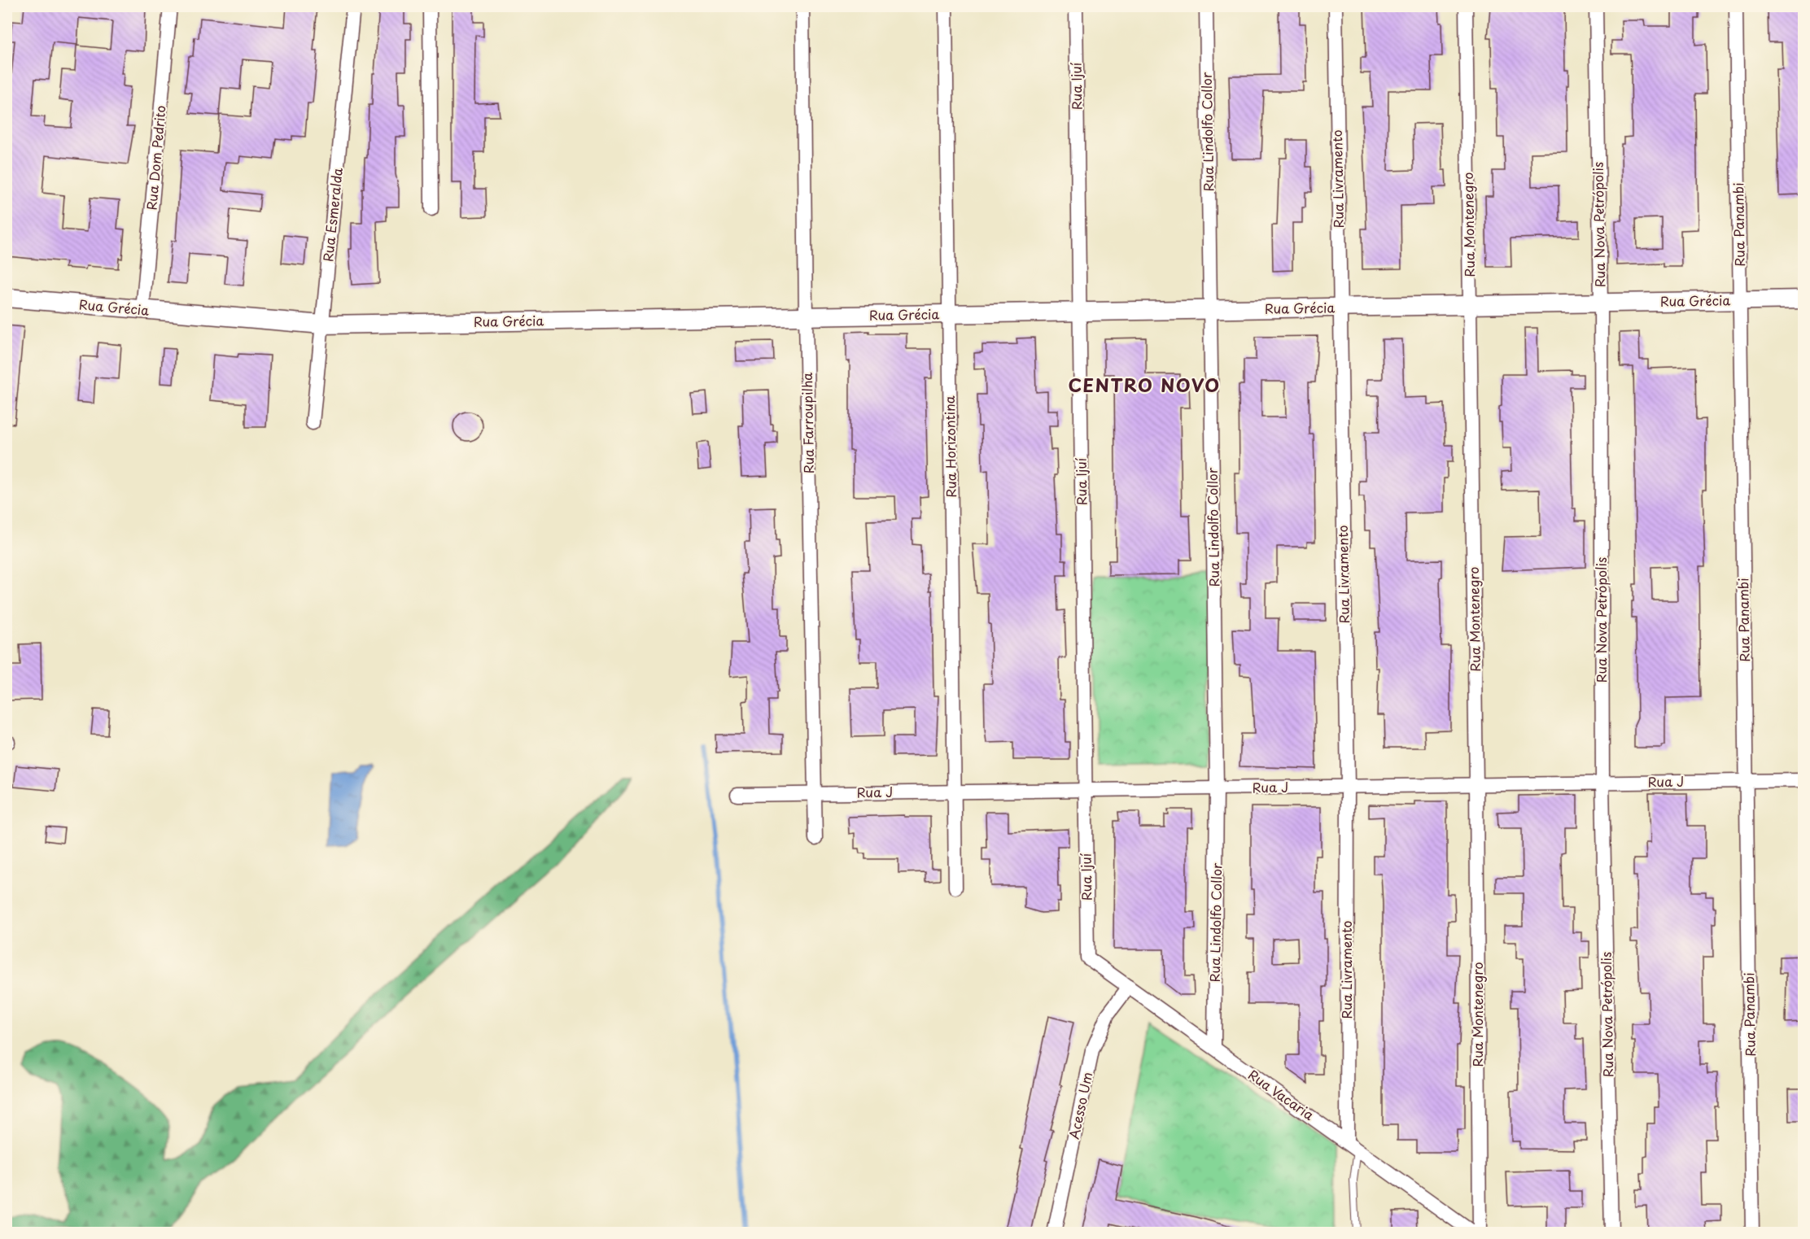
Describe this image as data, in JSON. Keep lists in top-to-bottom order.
{
  "streets": {
    "main road": ["Rua Grécia"],
    "street": [
      "Rua Ijuí",
      "Rua Lindolfo Collor",
      "Rua Dom Pedrito",
      "Rua Livramento",
      "Rua Esmeralda",
      "Rua Montenegro",
      "Rua Nova Petrópolis",
      "Rua Panambi",
      "Rua Farroupilha",
      "Rua Horizontina",
      "Rua J",
      "Rua Vacaria",
      "Acesso Um"
    ]
  },
  "crossings": [
    ["Rua Ijuí", "Rua Grécia"],
    ["Rua Ijuí", "Rua J"],
    ["Rua Ijuí", "Rua Vacaria"],
    ["Rua Lindolfo Collor", "Rua Grécia"],
    ["Rua Lindolfo Collor", "Rua J"],
    ["Rua Lindolfo Collor", "Rua Vacaria"],
    ["Rua Dom Pedrito", "Rua Grécia"],
    ["Rua Livramento", "Rua Grécia"],
    ["Rua Livramento", "Rua J"],
    ["Rua Livramento", "Rua Vacaria"],
    ["Rua Esmeralda", "Rua Grécia"],
    ["Rua Montenegro", "Rua Grécia"],
    ["Rua Montenegro", "Rua J"],
    ["Rua Nova Petrópolis", "Rua Grécia"],
    ["Rua Nova Petrópolis", "Rua J"],
    ["Rua Panambi", "Rua Grécia"],
    ["Rua Panambi", "Rua J"],
    ["Rua Grécia", "Rua Farroupilha"],
    ["Rua Grécia", "Rua Horizontina"],
    ["Rua Farroupilha", "Rua J"],
    ["Rua Horizontina", "Rua J"],
    ["Rua Vacaria", "Acesso Um"]
  ],
  "districts": ["CENTRO NOVO"]
}
